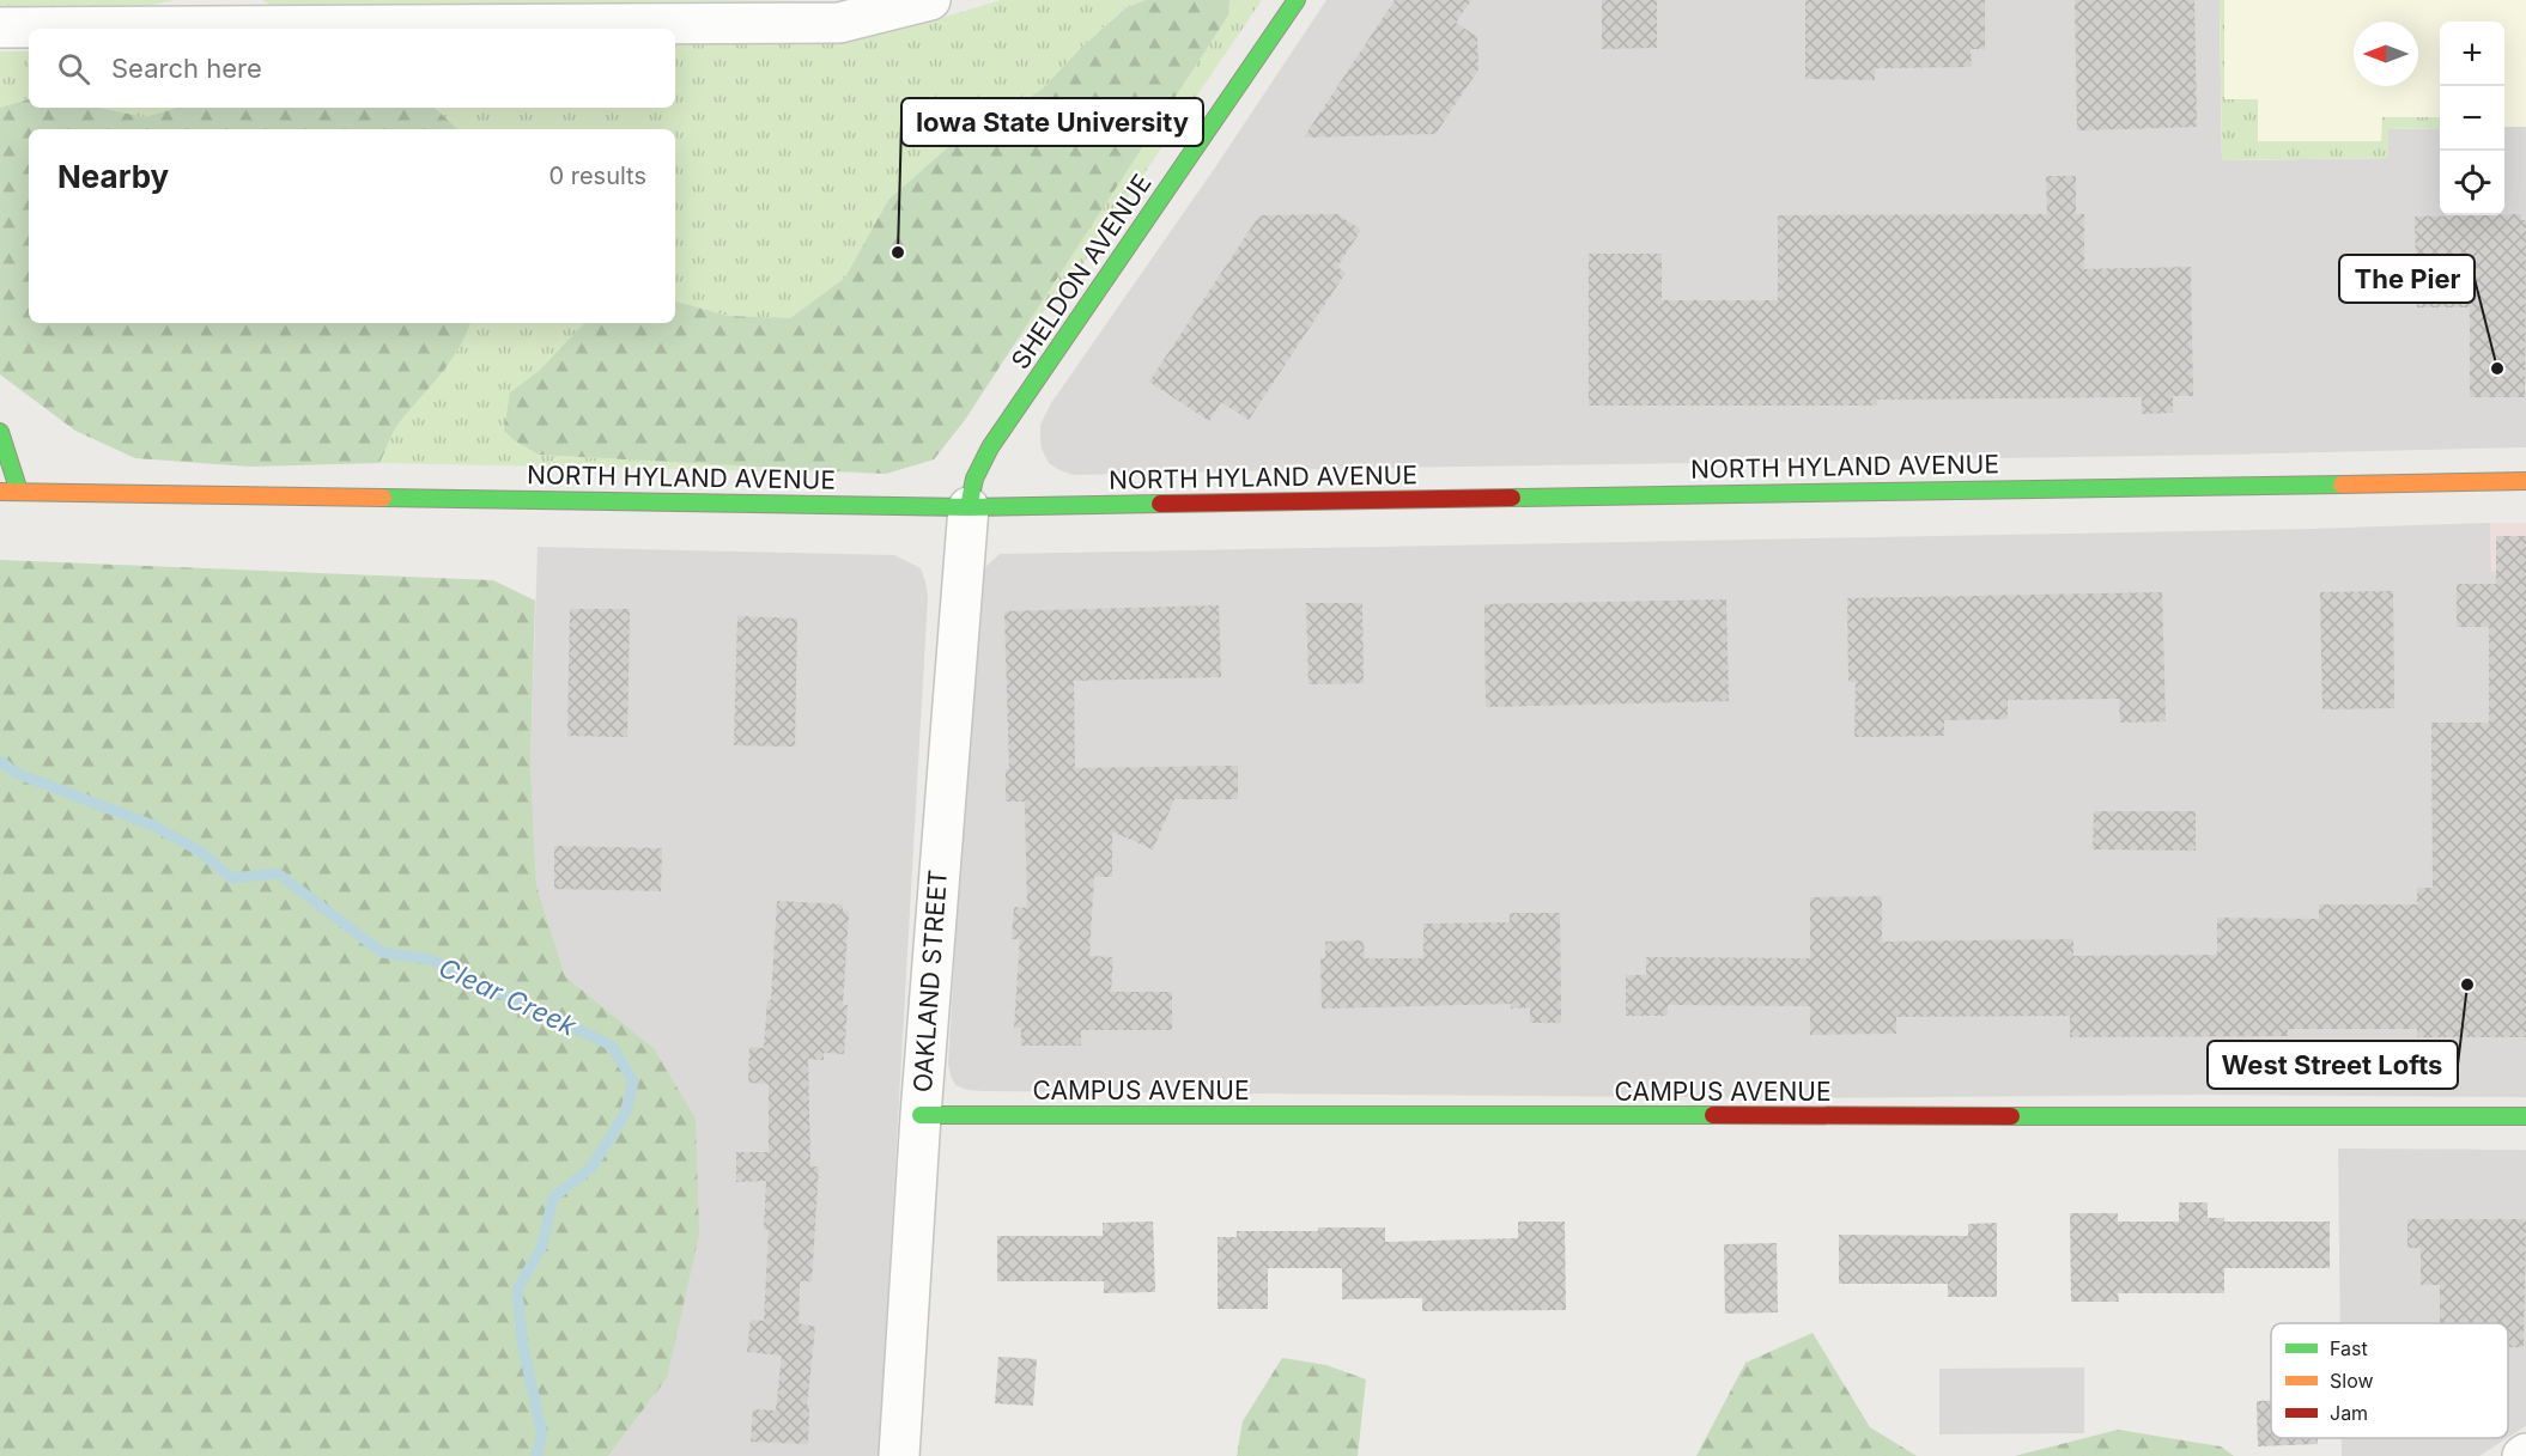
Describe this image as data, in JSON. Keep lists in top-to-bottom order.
{
  "streets": {
    "main road": ["SHELDON AVENUE", "NORTH HYLAND AVENUE", "CAMPUS AVENUE"],
    "street": ["OAKLAND STREET"]
  },
  "crossings": [
    ["SHELDON AVENUE", "NORTH HYLAND AVENUE"],
    ["SHELDON AVENUE", "OAKLAND STREET"],
    ["NORTH HYLAND AVENUE", "OAKLAND STREET"],
    ["OAKLAND STREET", "CAMPUS AVENUE"]
  ],
  "water": ["Clear Creek"],
  "places": ["Iowa State University", "The Pier", "West Street Lofts"],
  "legend": ["Fast", "Slow", "Jam"],
  "north": "left",
  "page": {
    "map_buttons": ["+", "−"],
    "search": "Search here",
    "heading": ["Nearby", "0 results"]
  }
}
